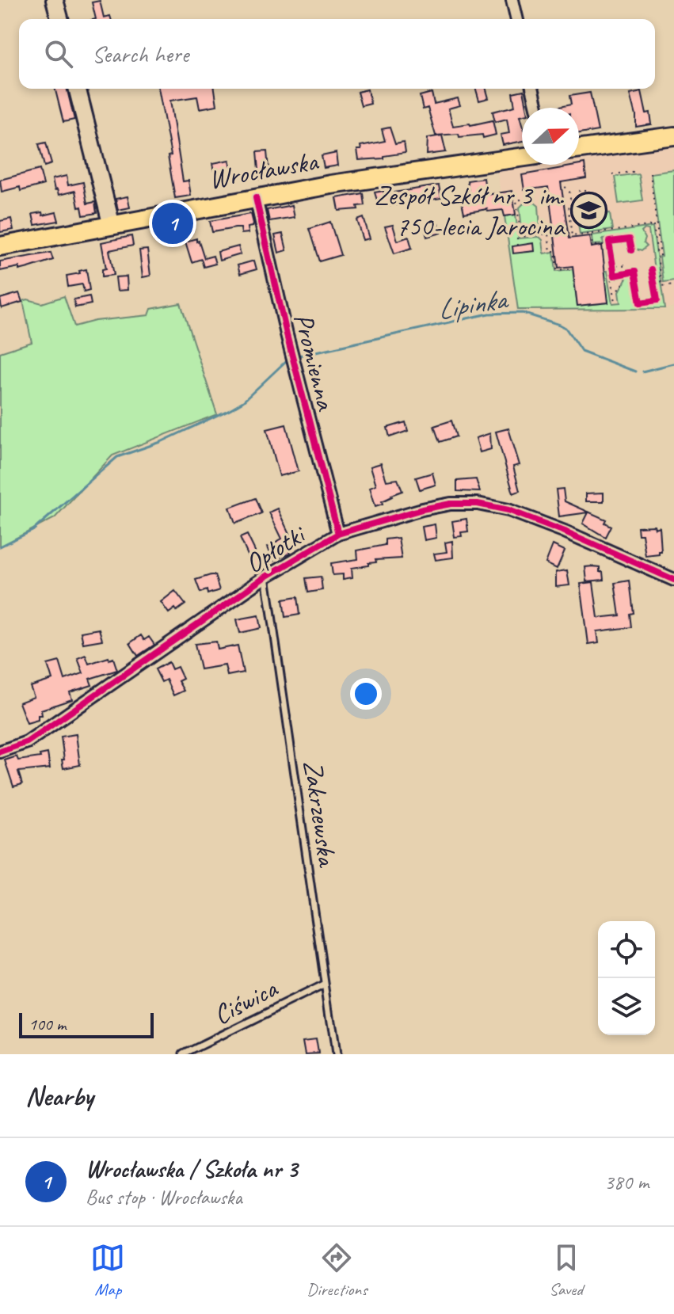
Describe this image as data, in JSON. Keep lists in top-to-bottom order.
{
  "streets": {
    "main road": ["Wrocławska"],
    "street": ["Promienna", "Opłotki"],
    "lane": ["Zakrzewska", "Ciświca"]
  },
  "crossings": [
    ["Wrocławska", "Promienna"],
    ["Promienna", "Opłotki"],
    ["Opłotki", "Zakrzewska"],
    ["Zakrzewska", "Ciświca"]
  ],
  "water": ["Lipinka"],
  "places": {
    "school or university": ["Zespół Szkół nr 3 im. 750-lecia Jarocina"]
  },
  "scale_bar": "100 m",
  "north": "right",
  "page": {
    "search": "Search here",
    "pins": "1",
    "scale": "100 m",
    "heading": "Nearby",
    "list": [
      {
        "mark": "1",
        "name": "Wrocławska / Szkoła nr 3",
        "note": "Bus stop · Wrocławska",
        "value": "380 m"
      }
    ],
    "nav": ["Map", "Directions", "Saved"]
  }
}
